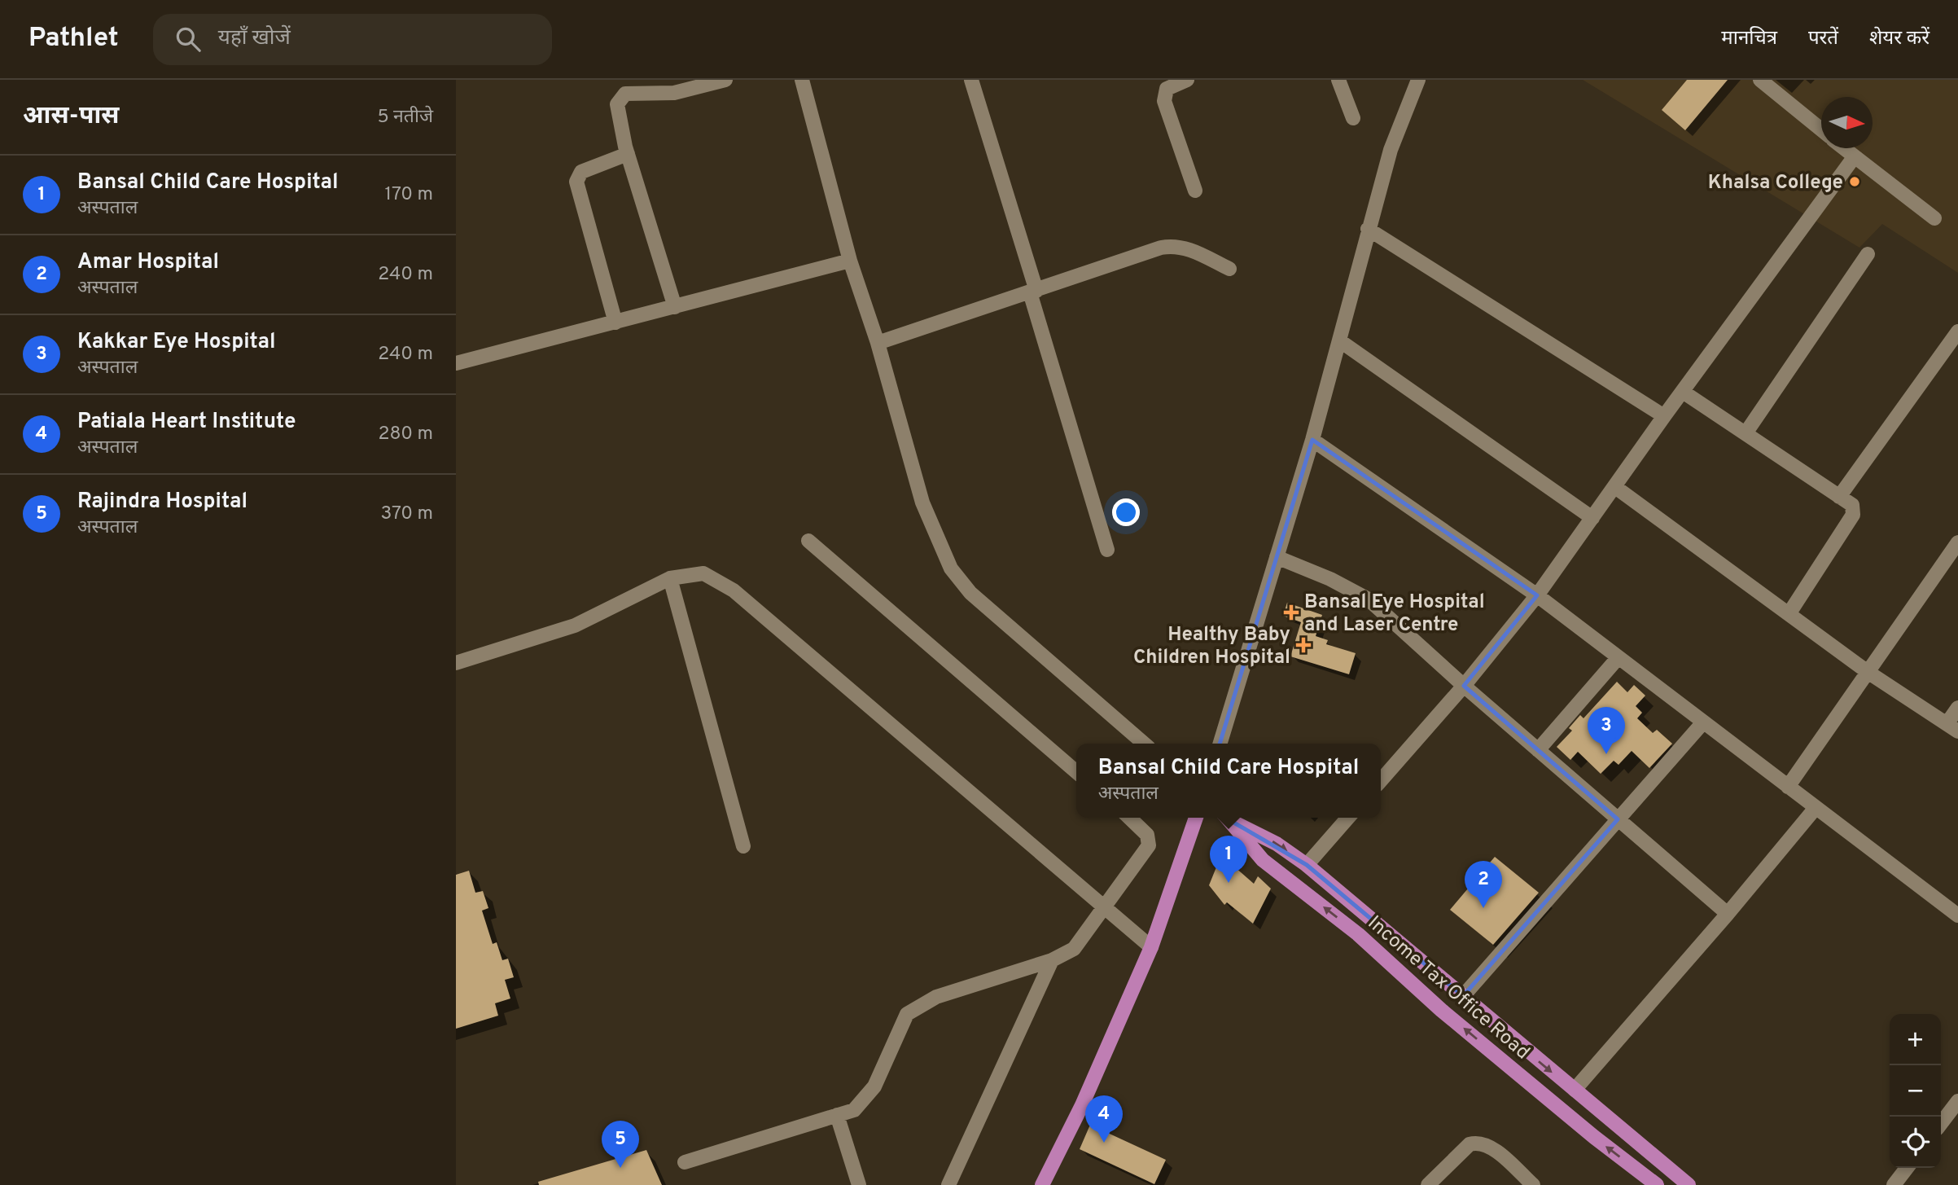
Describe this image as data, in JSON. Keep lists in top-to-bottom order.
{
  "streets": {
    "main road": ["Income Tax Office Road"]
  },
  "places": {
    "other": ["Khalsa College"],
    "health": ["Bansal Eye Hospital and Laser Centre", "Healthy Baby Children Hospital"]
  },
  "north": "right",
  "page": {
    "header": "Pathlet",
    "search": "यहाँ खोजें",
    "nav": ["मानचित्र", "परतें", "शेयर करें"],
    "heading": ["आस-पास", "5 नतीजे"],
    "list": [
      {
        "mark": "1",
        "name": "Bansal Child Care Hospital",
        "note": "अस्पताल",
        "value": "170 m"
      },
      {
        "mark": "2",
        "name": "Amar Hospital",
        "note": "अस्पताल",
        "value": "240 m"
      },
      {
        "mark": "3",
        "name": "Kakkar Eye Hospital",
        "note": "अस्पताल",
        "value": "240 m"
      },
      {
        "mark": "4",
        "name": "Patiala Heart Institute",
        "note": "अस्पताल",
        "value": "280 m"
      },
      {
        "mark": "5",
        "name": "Rajindra Hospital",
        "note": "अस्पताल",
        "value": "370 m"
      }
    ],
    "pins": [
      "3",
      "1",
      "2",
      "4",
      "5"
    ],
    "popup": ["Bansal Child Care Hospital", "अस्पताल"],
    "map_buttons": ["+", "−"]
  }
}
